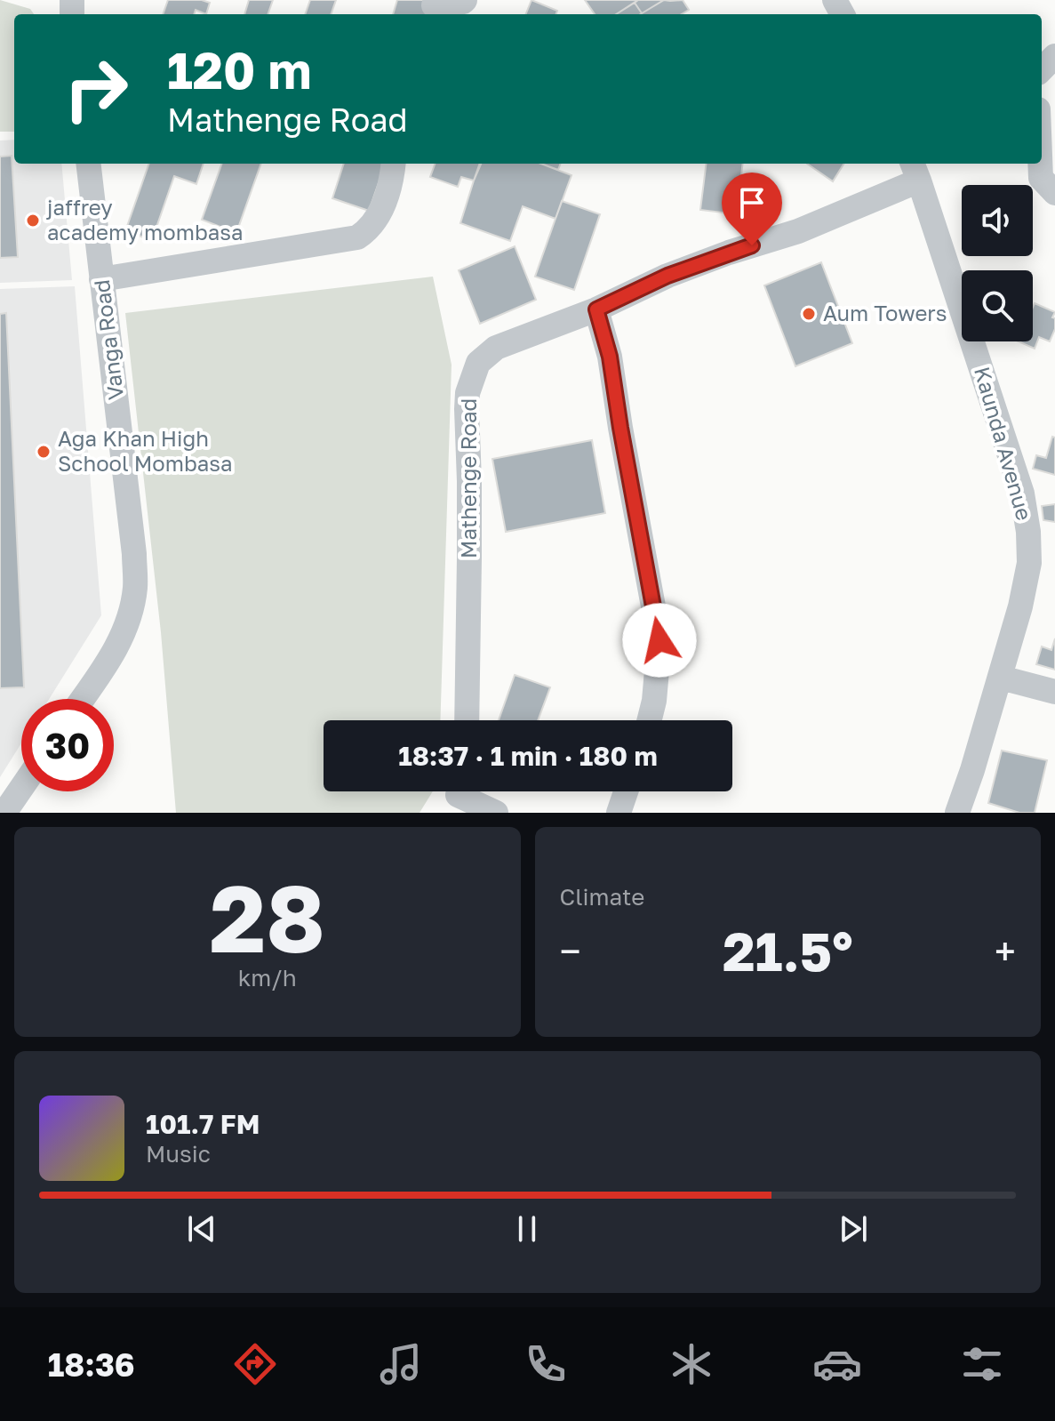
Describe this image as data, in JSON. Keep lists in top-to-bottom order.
{
  "streets": {
    "street": ["Vanga Road", "Kaunda Avenue", "Mathenge Road"]
  },
  "crossings": [
    ["Kaunda Avenue", "Mathenge Road"]
  ],
  "places": ["jaffrey academy mombasa", "Aum Towers", "Aga Khan High School Mombasa"],
  "page": {
    "turn": ["120 m", "Mathenge Road"],
    "limit": "30",
    "trip": "18:37 · 1 min · 180 m",
    "tile": [
      ["28", "km/h"],
      "Climate"
    ],
    "heat": ["−", "21.5°", "+"],
    "song": ["101.7 FM", "Music"],
    "tabs": "18:36"
  }
}
